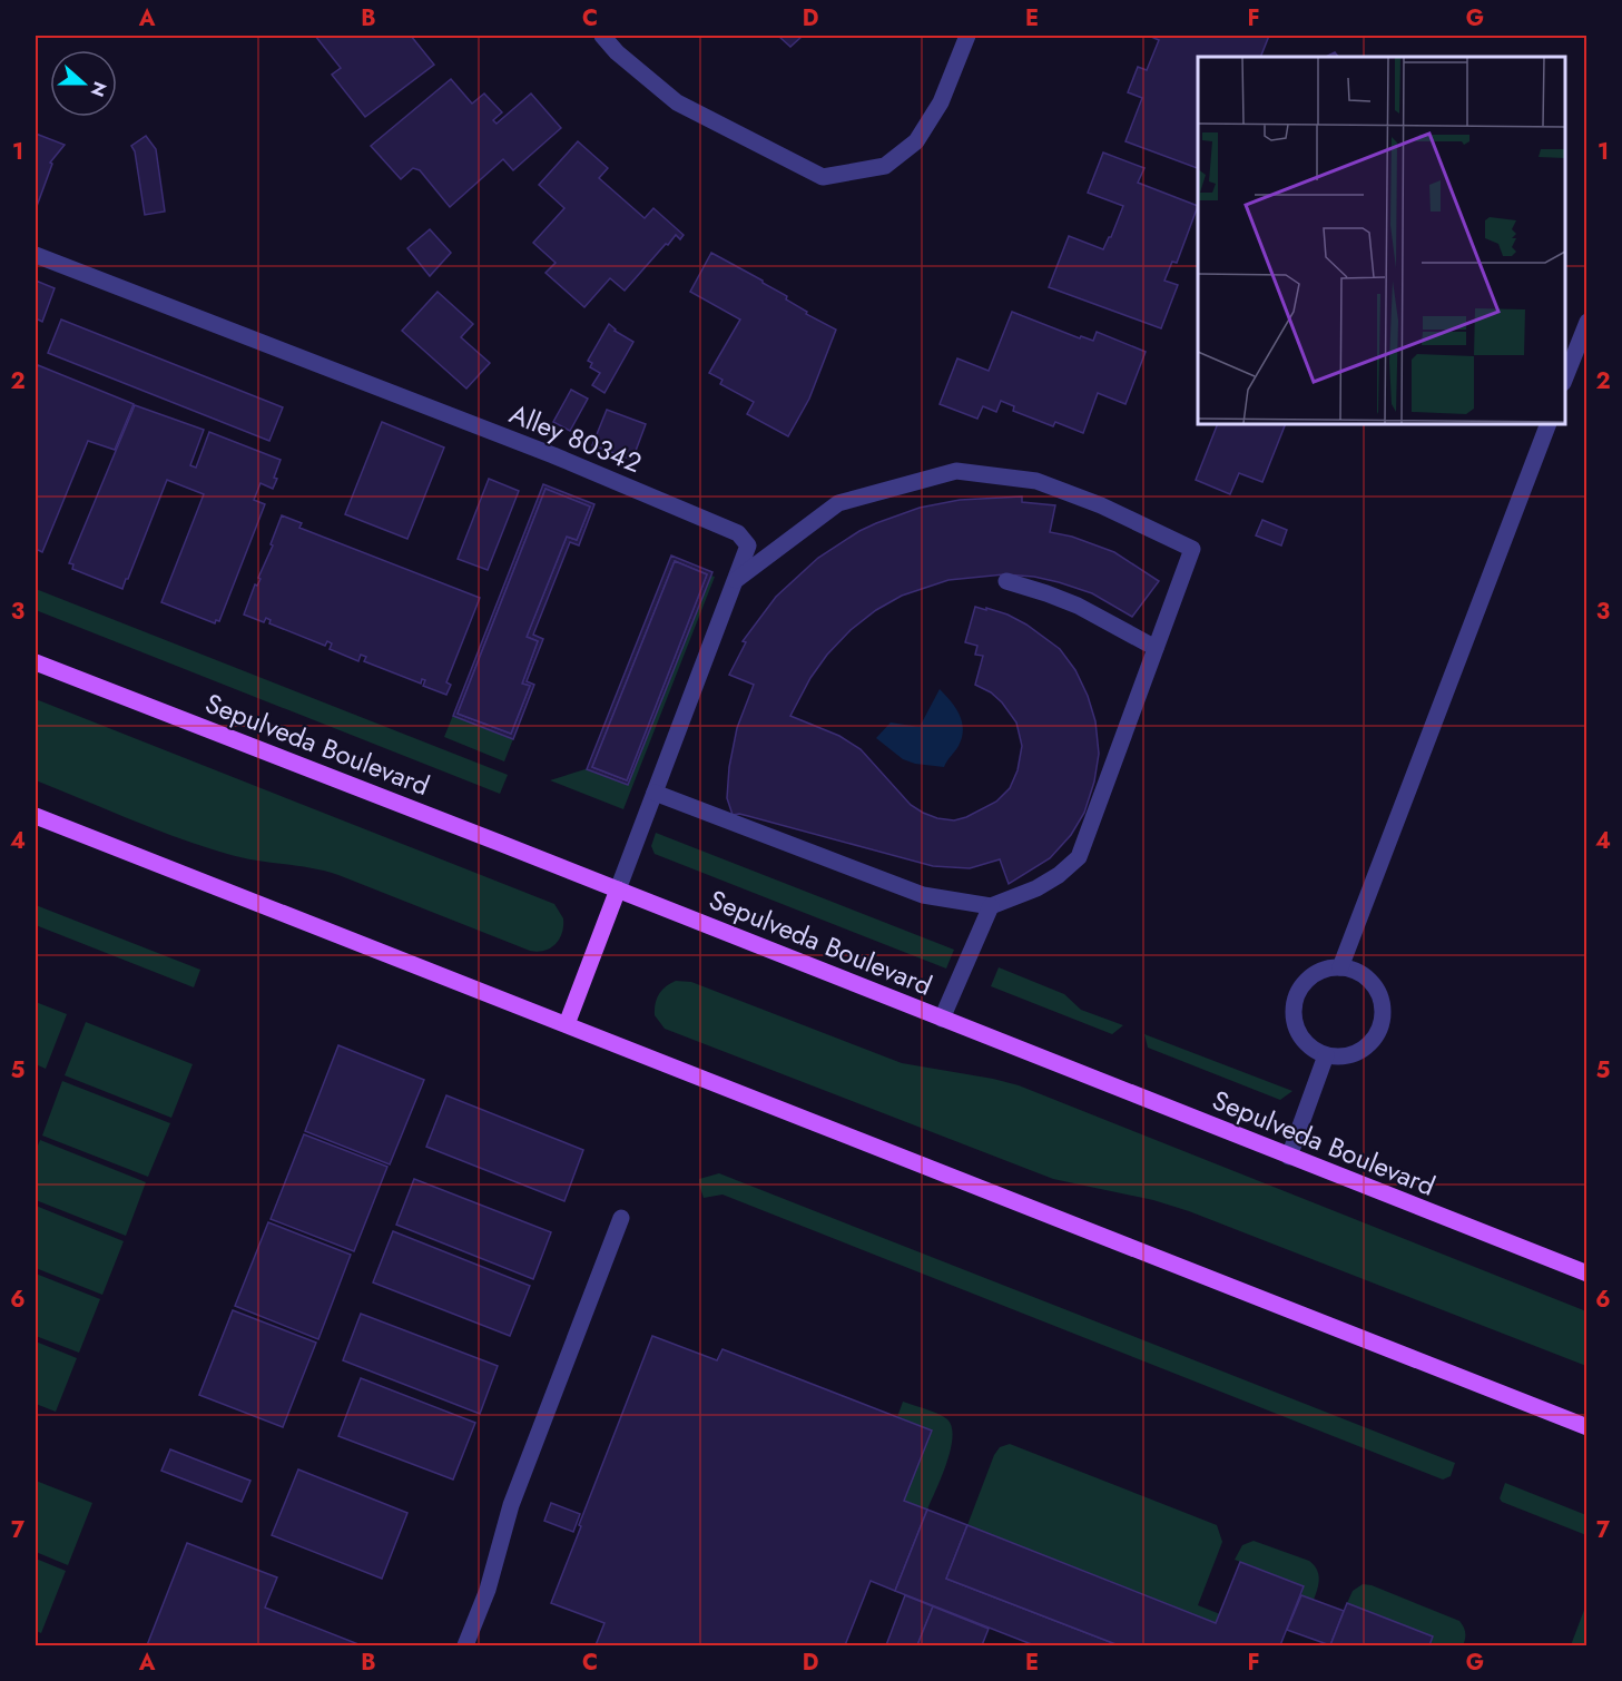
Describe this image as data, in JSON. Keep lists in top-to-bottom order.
{
  "streets": {
    "main road": ["Sepulveda Boulevard"],
    "street": ["Alley 80342"]
  },
  "crossings": [
    ["Alley 80342", "Sepulveda Boulevard"]
  ],
  "north": "right",
  "grid": {
    "columns": [
      "A",
      "B",
      "C",
      "D",
      "E",
      "F",
      "G"
    ],
    "rows": [
      "1",
      "2",
      "3",
      "4",
      "5",
      "6",
      "7"
    ]
  }
}
